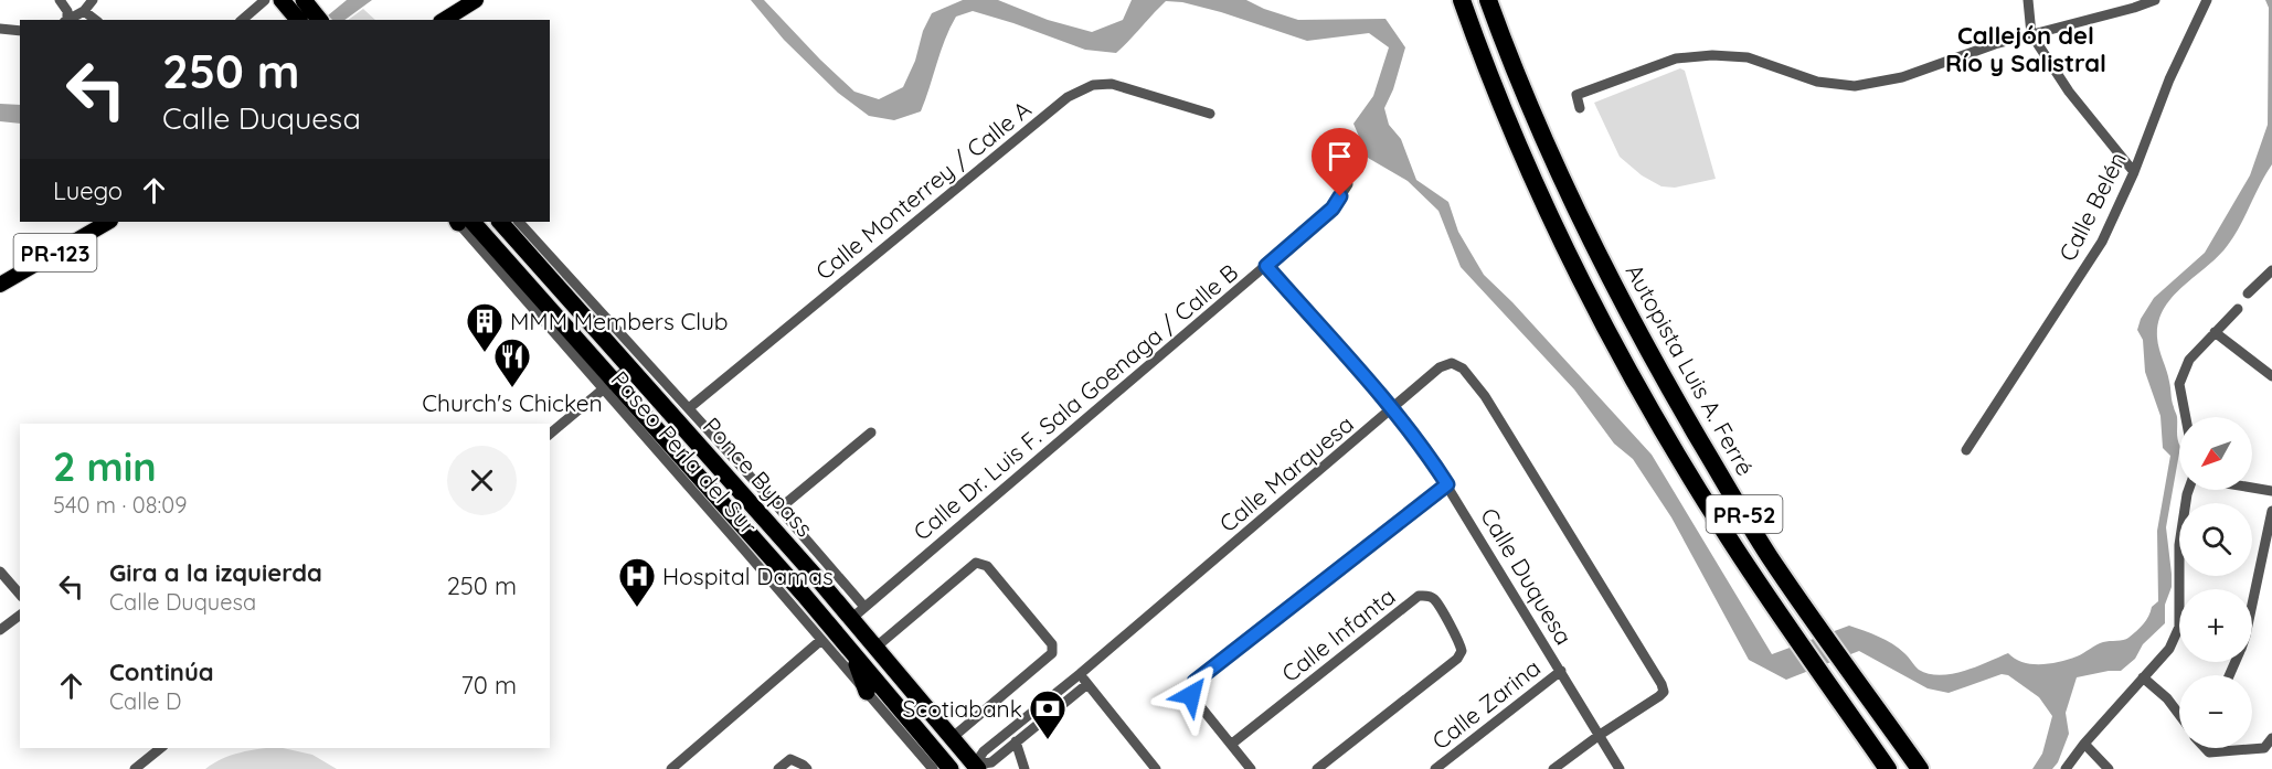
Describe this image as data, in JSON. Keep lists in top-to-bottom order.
{
  "streets": {
    "highway": ["Autopista Luis A. Ferré", "Ponce Bypass", "PR-52"],
    "main road": ["PR-123"],
    "street": [
      "Calle Monterrey / Calle A",
      "Calle Belén",
      "Calle Dr. Luis F. Sala Goenaga / Calle B",
      "Paseo Perla del Sur",
      "Calle Marquesa",
      "Calle Duquesa",
      "Calle Infanta",
      "Calle Zarina"
    ]
  },
  "crossings": [
    ["Calle Dr. Luis F. Sala Goenaga / Calle B", "Ponce Bypass"],
    ["Calle Dr. Luis F. Sala Goenaga / Calle B", "Calle Duquesa"],
    ["Paseo Perla del Sur", "Ponce Bypass"],
    ["Calle Marquesa", "Ponce Bypass"],
    ["Calle Marquesa", "Calle Duquesa"],
    ["Calle Duquesa", "Calle Zarina"]
  ],
  "districts": ["Callejón del Río y Salistral"],
  "places": {
    "building": ["MMM Members Club"],
    "restaurant": ["Church's Chicken"],
    "hospital": ["Hospital Damas"],
    "bank": ["Scotiabank"]
  },
  "north": "bottom left",
  "page": {
    "turn": ["250 m", "Calle Duquesa"],
    "then": "Luego",
    "map_buttons": ["+", "−"],
    "heading": ["2 min", "540 m · 08:09"],
    "list": [
      {
        "name": "Gira a la izquierda",
        "note": "Calle Duquesa",
        "value": "250 m"
      },
      {
        "name": "Continúa",
        "note": "Calle D",
        "value": "70 m"
      }
    ]
  }
}
